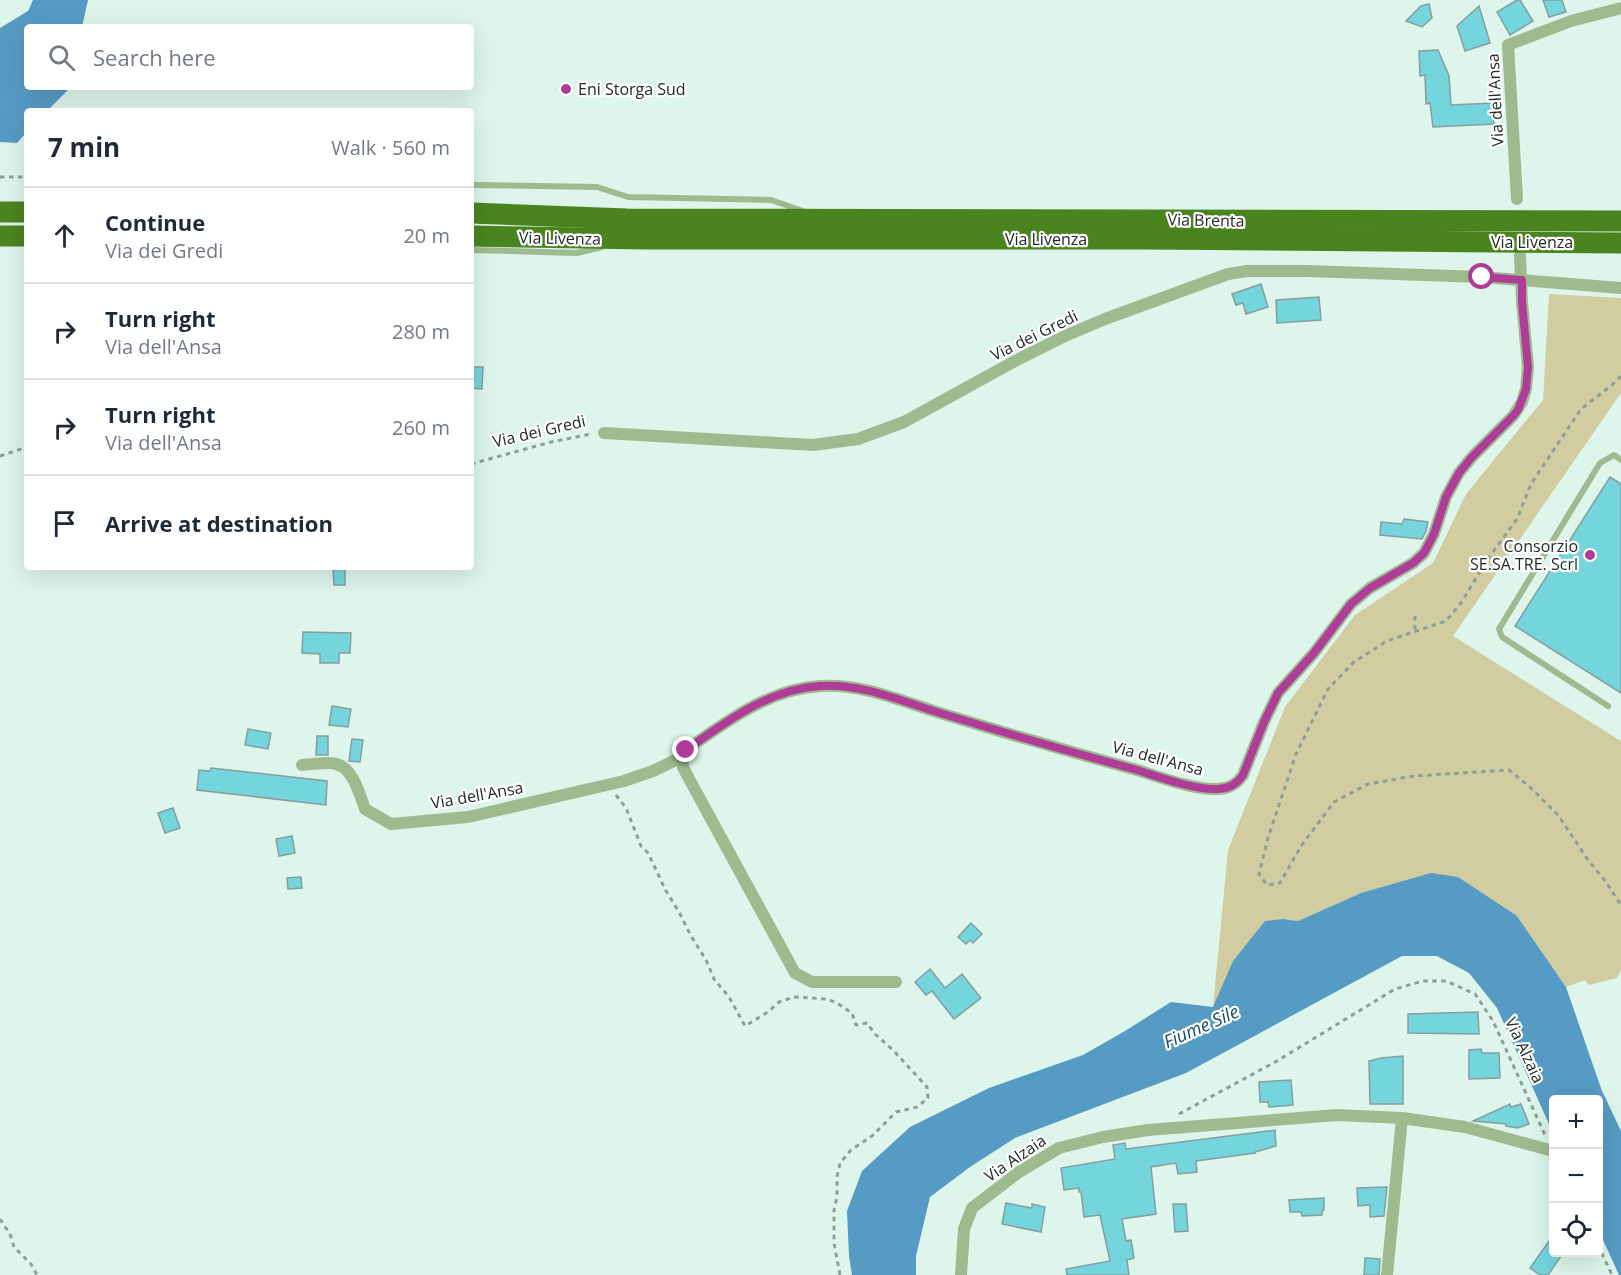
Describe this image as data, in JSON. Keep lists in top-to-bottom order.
{
  "streets": {
    "highway": ["Via Brenta", "Via Livenza"],
    "street": ["Via dell'Ansa", "Via dei Gredi", "Via Alzaia"]
  },
  "crossings": [
    ["Via dell'Ansa", "Via dei Gredi"],
    ["Via Brenta", "Via Livenza"]
  ],
  "water": ["Fiume Sile"],
  "places": ["Eni Storga Sud", "Consorzio SE.SA.TRE. Scrl"],
  "page": {
    "search": "Search here",
    "heading": ["7 min", "Walk · 560 m"],
    "list": [
      ["Continue", "Via dei Gredi", "20 m"],
      ["Turn right", "Via dell'Ansa", "280 m"],
      ["Turn right", "Via dell'Ansa", "260 m"],
      "Arrive at destination"
    ],
    "map_buttons": ["+", "−"]
  }
}
